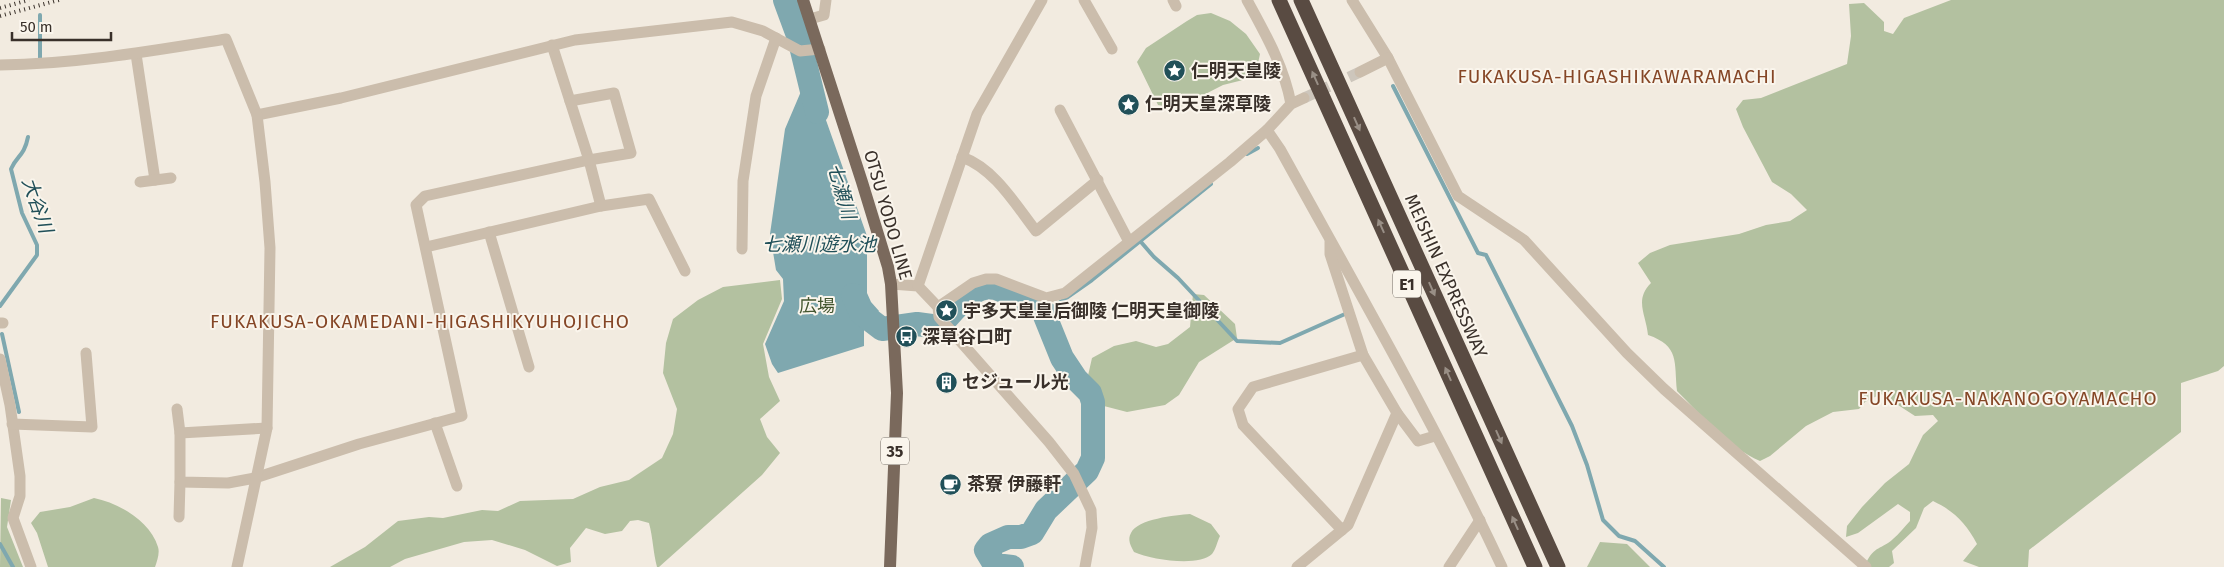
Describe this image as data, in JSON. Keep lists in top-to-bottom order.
{
  "streets": {
    "highway": ["MEISHIN EXPRESSWAY", "E1"],
    "main road": ["OTSU YODO LINE", "35"]
  },
  "districts": ["FUKAKUSA-HIGASHIKAWARAMACHI", "FUKAKUSA-OKAMEDANI-HIGASHIKYUHOJICHO", "FUKAKUSA-NAKANOGOYAMACHO"],
  "water": ["七瀬川", "大谷川", "七瀬川遊水池"],
  "parks": ["広場"],
  "places": {
    "place": ["仁明天皇陵", "仁明天皇深草陵", "宇多天皇皇后御陵 仁明天皇御陵"],
    "bus stop": ["深草谷口町"],
    "building": ["セジュール光"],
    "cafe": ["茶寮 伊藤軒"]
  },
  "scale_bar": "50 m"
}
